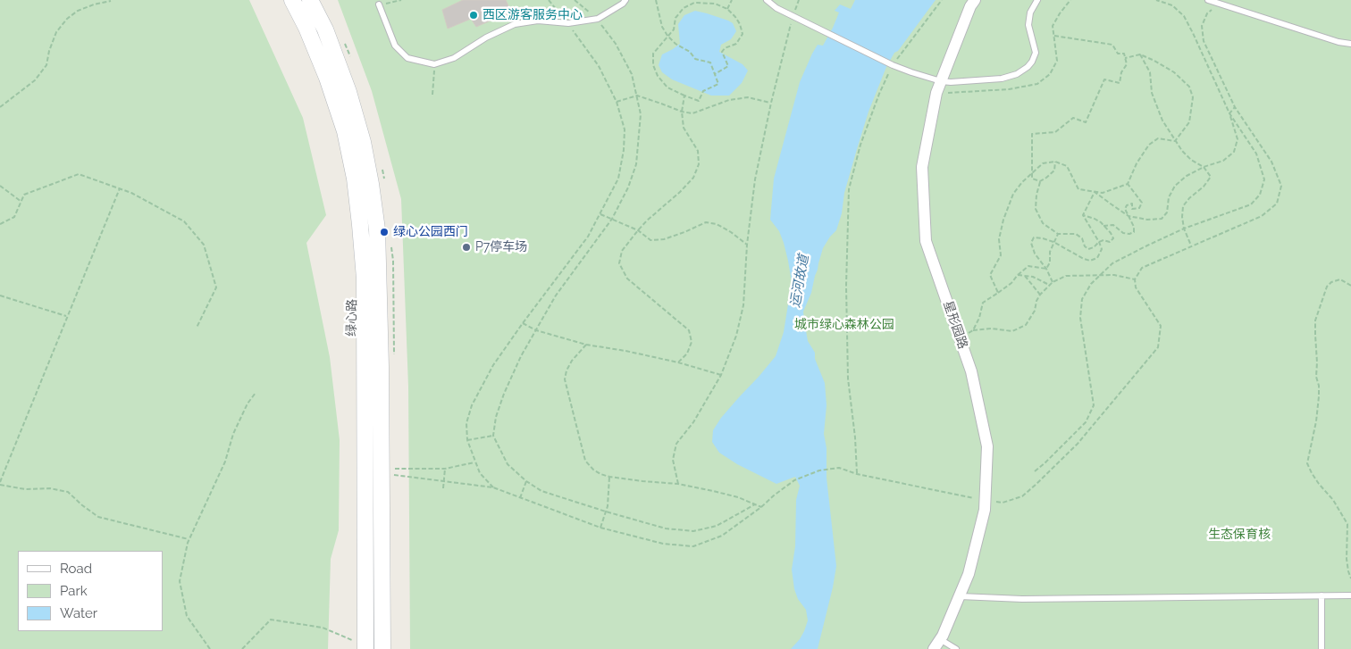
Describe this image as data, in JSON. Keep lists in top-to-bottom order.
{
  "streets": {
    "main road": ["绿心路"],
    "street": ["星形园路"]
  },
  "water": ["运河故道"],
  "parks": ["城市绿心森林公园", "生态保育核"],
  "places": ["西区游客服务中心", "绿心公园西门", "P7停车场"],
  "legend": ["Road", "Park", "Water"]
}
